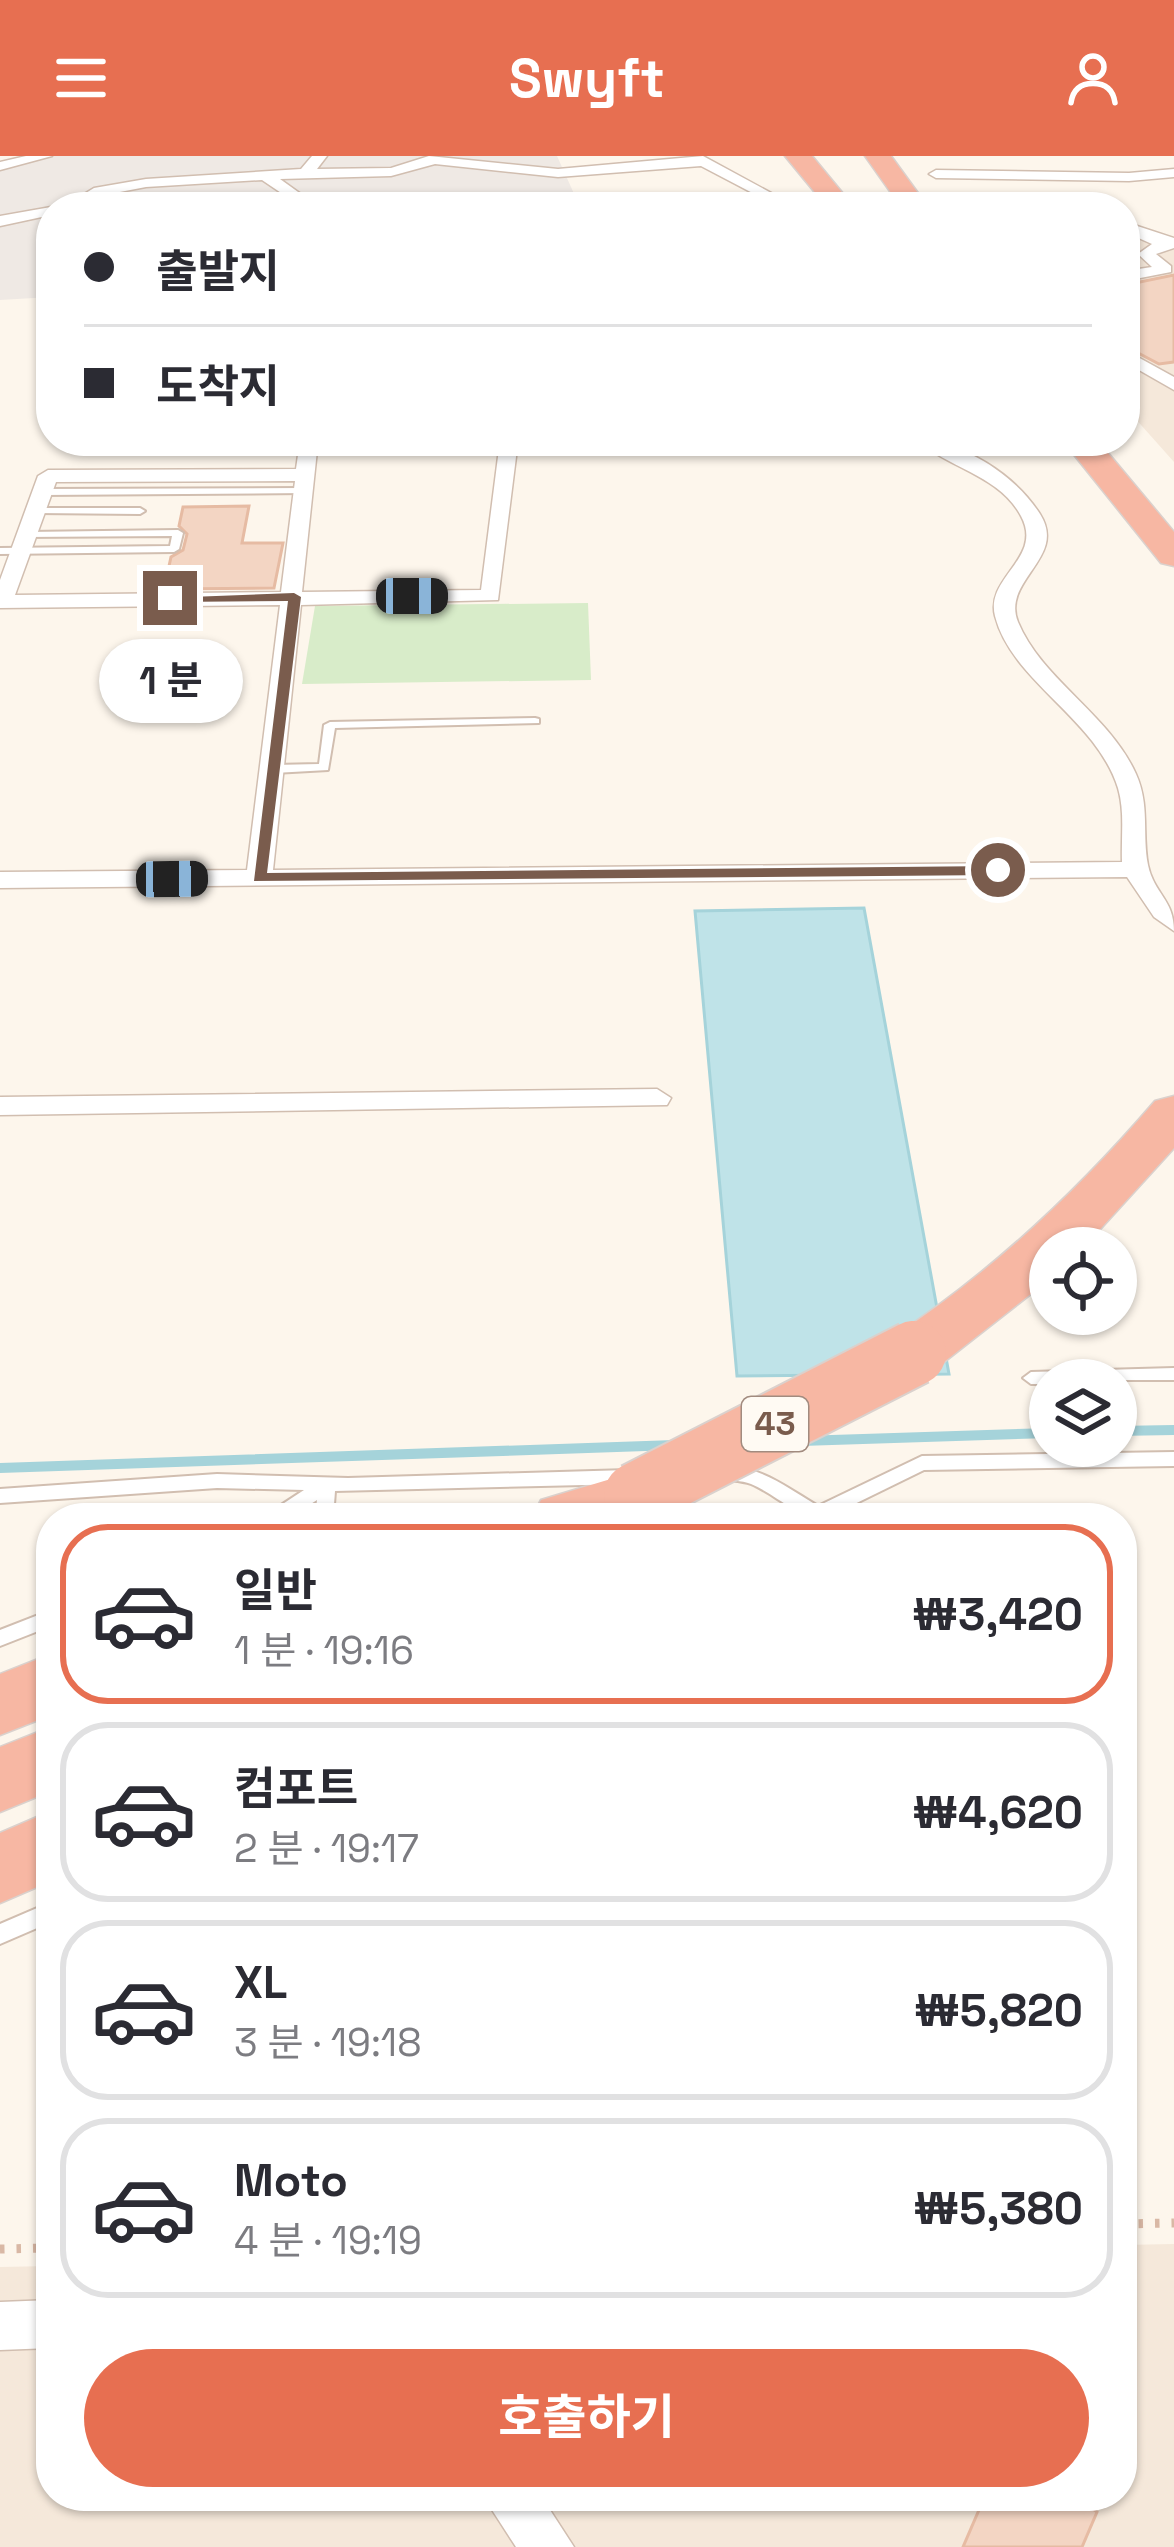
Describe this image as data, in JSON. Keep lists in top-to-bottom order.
{
  "streets": {
    "highway": ["43"]
  },
  "page": {
    "header": "Swyft",
    "banner": ["출발지", "도착지"],
    "bubble": "1 분",
    "list": [
      {
        "name": "일반",
        "note": "1 분 · 19:16",
        "value": "₩3,420"
      },
      {
        "name": "컴포트",
        "note": "2 분 · 19:17",
        "value": "₩4,620"
      },
      {
        "name": "XL",
        "note": "3 분 · 19:18",
        "value": "₩5,820"
      },
      {
        "name": "Moto",
        "note": "4 분 · 19:19",
        "value": "₩5,380"
      }
    ],
    "buttons": "호출하기"
  }
}
